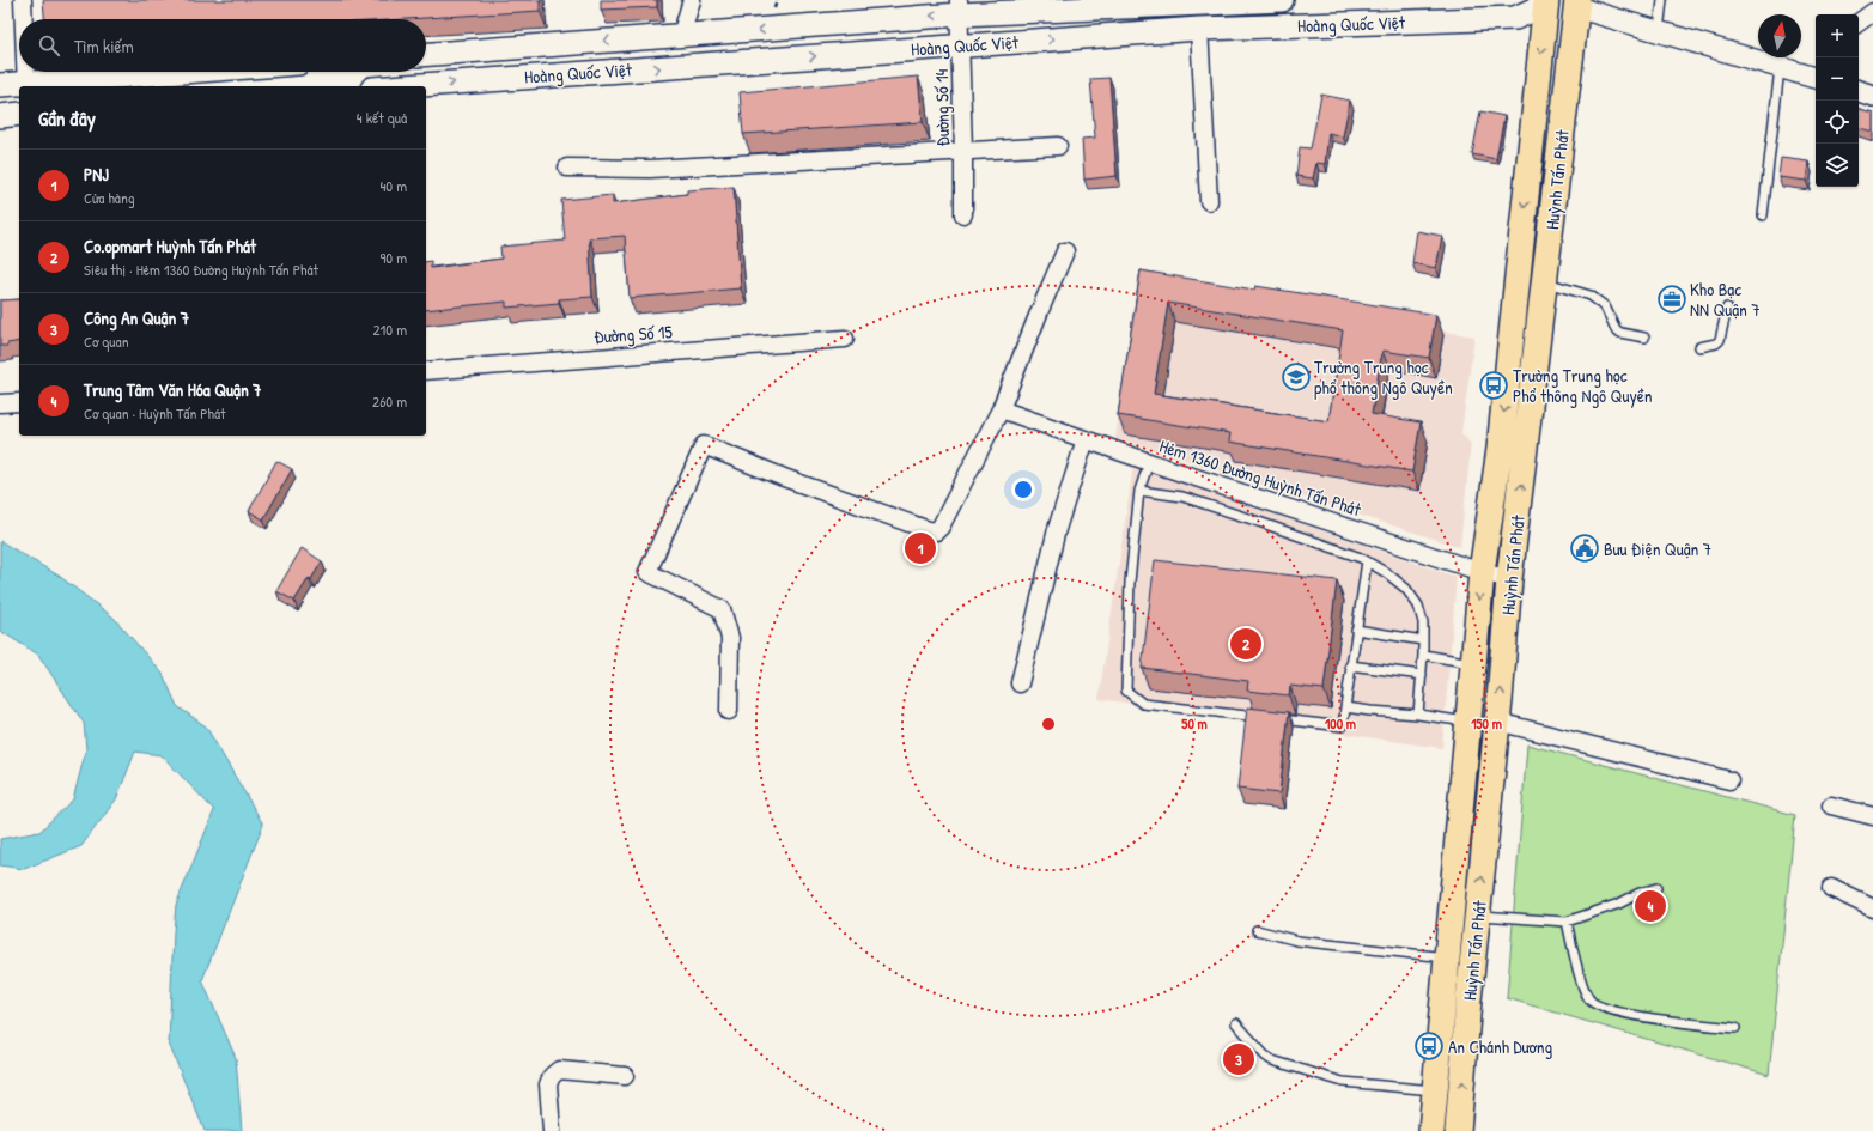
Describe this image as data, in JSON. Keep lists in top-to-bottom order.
{
  "streets": {
    "main road": ["Hoàng Quốc Việt", "Huỳnh Tấn Phát"],
    "street": ["Đường Số 14", "Đường Số 15", "Hẻm 1360 Đường Huỳnh Tấn Phát"]
  },
  "crossings": [
    ["Hoàng Quốc Việt", "Đường Số 14"],
    ["Hoàng Quốc Việt", "Huỳnh Tấn Phát"],
    ["Huỳnh Tấn Phát", "Hẻm 1360 Đường Huỳnh Tấn Phát"]
  ],
  "places": {
    "office": ["Kho Bạc NN Quận 7"],
    "school or university": ["Trường Trung học phổ thông Ngô Quyền"],
    "bus stop": ["Trường Trung học Phổ thông Ngô Quyền", "An Chánh Dương"],
    "public building": ["Bưu Điện Quận 7"]
  },
  "north": "top",
  "page": {
    "map_buttons": ["+", "−"],
    "search": "Tìm kiếm",
    "heading": ["Gần đây", "4 kết quả"],
    "list": [
      {
        "mark": "1",
        "name": "PNJ",
        "note": "Cửa hàng",
        "value": "40 m"
      },
      {
        "mark": "2",
        "name": "Co.opmart Huỳnh Tấn Phát",
        "note": "Siêu thị · Hẻm 1360 Đường Huỳnh Tấn Phát",
        "value": "90 m"
      },
      {
        "mark": "3",
        "name": "Công An Quận 7",
        "note": "Cơ quan",
        "value": "210 m"
      },
      {
        "mark": "4",
        "name": "Trung Tâm Văn Hóa Quận 7",
        "note": "Cơ quan · Huỳnh Tấn Phát",
        "value": "260 m"
      }
    ],
    "pins": [
      "1",
      "2",
      "4",
      "3"
    ]
  },
  "rings": ["50 m", "100 m", "150 m"]
}
